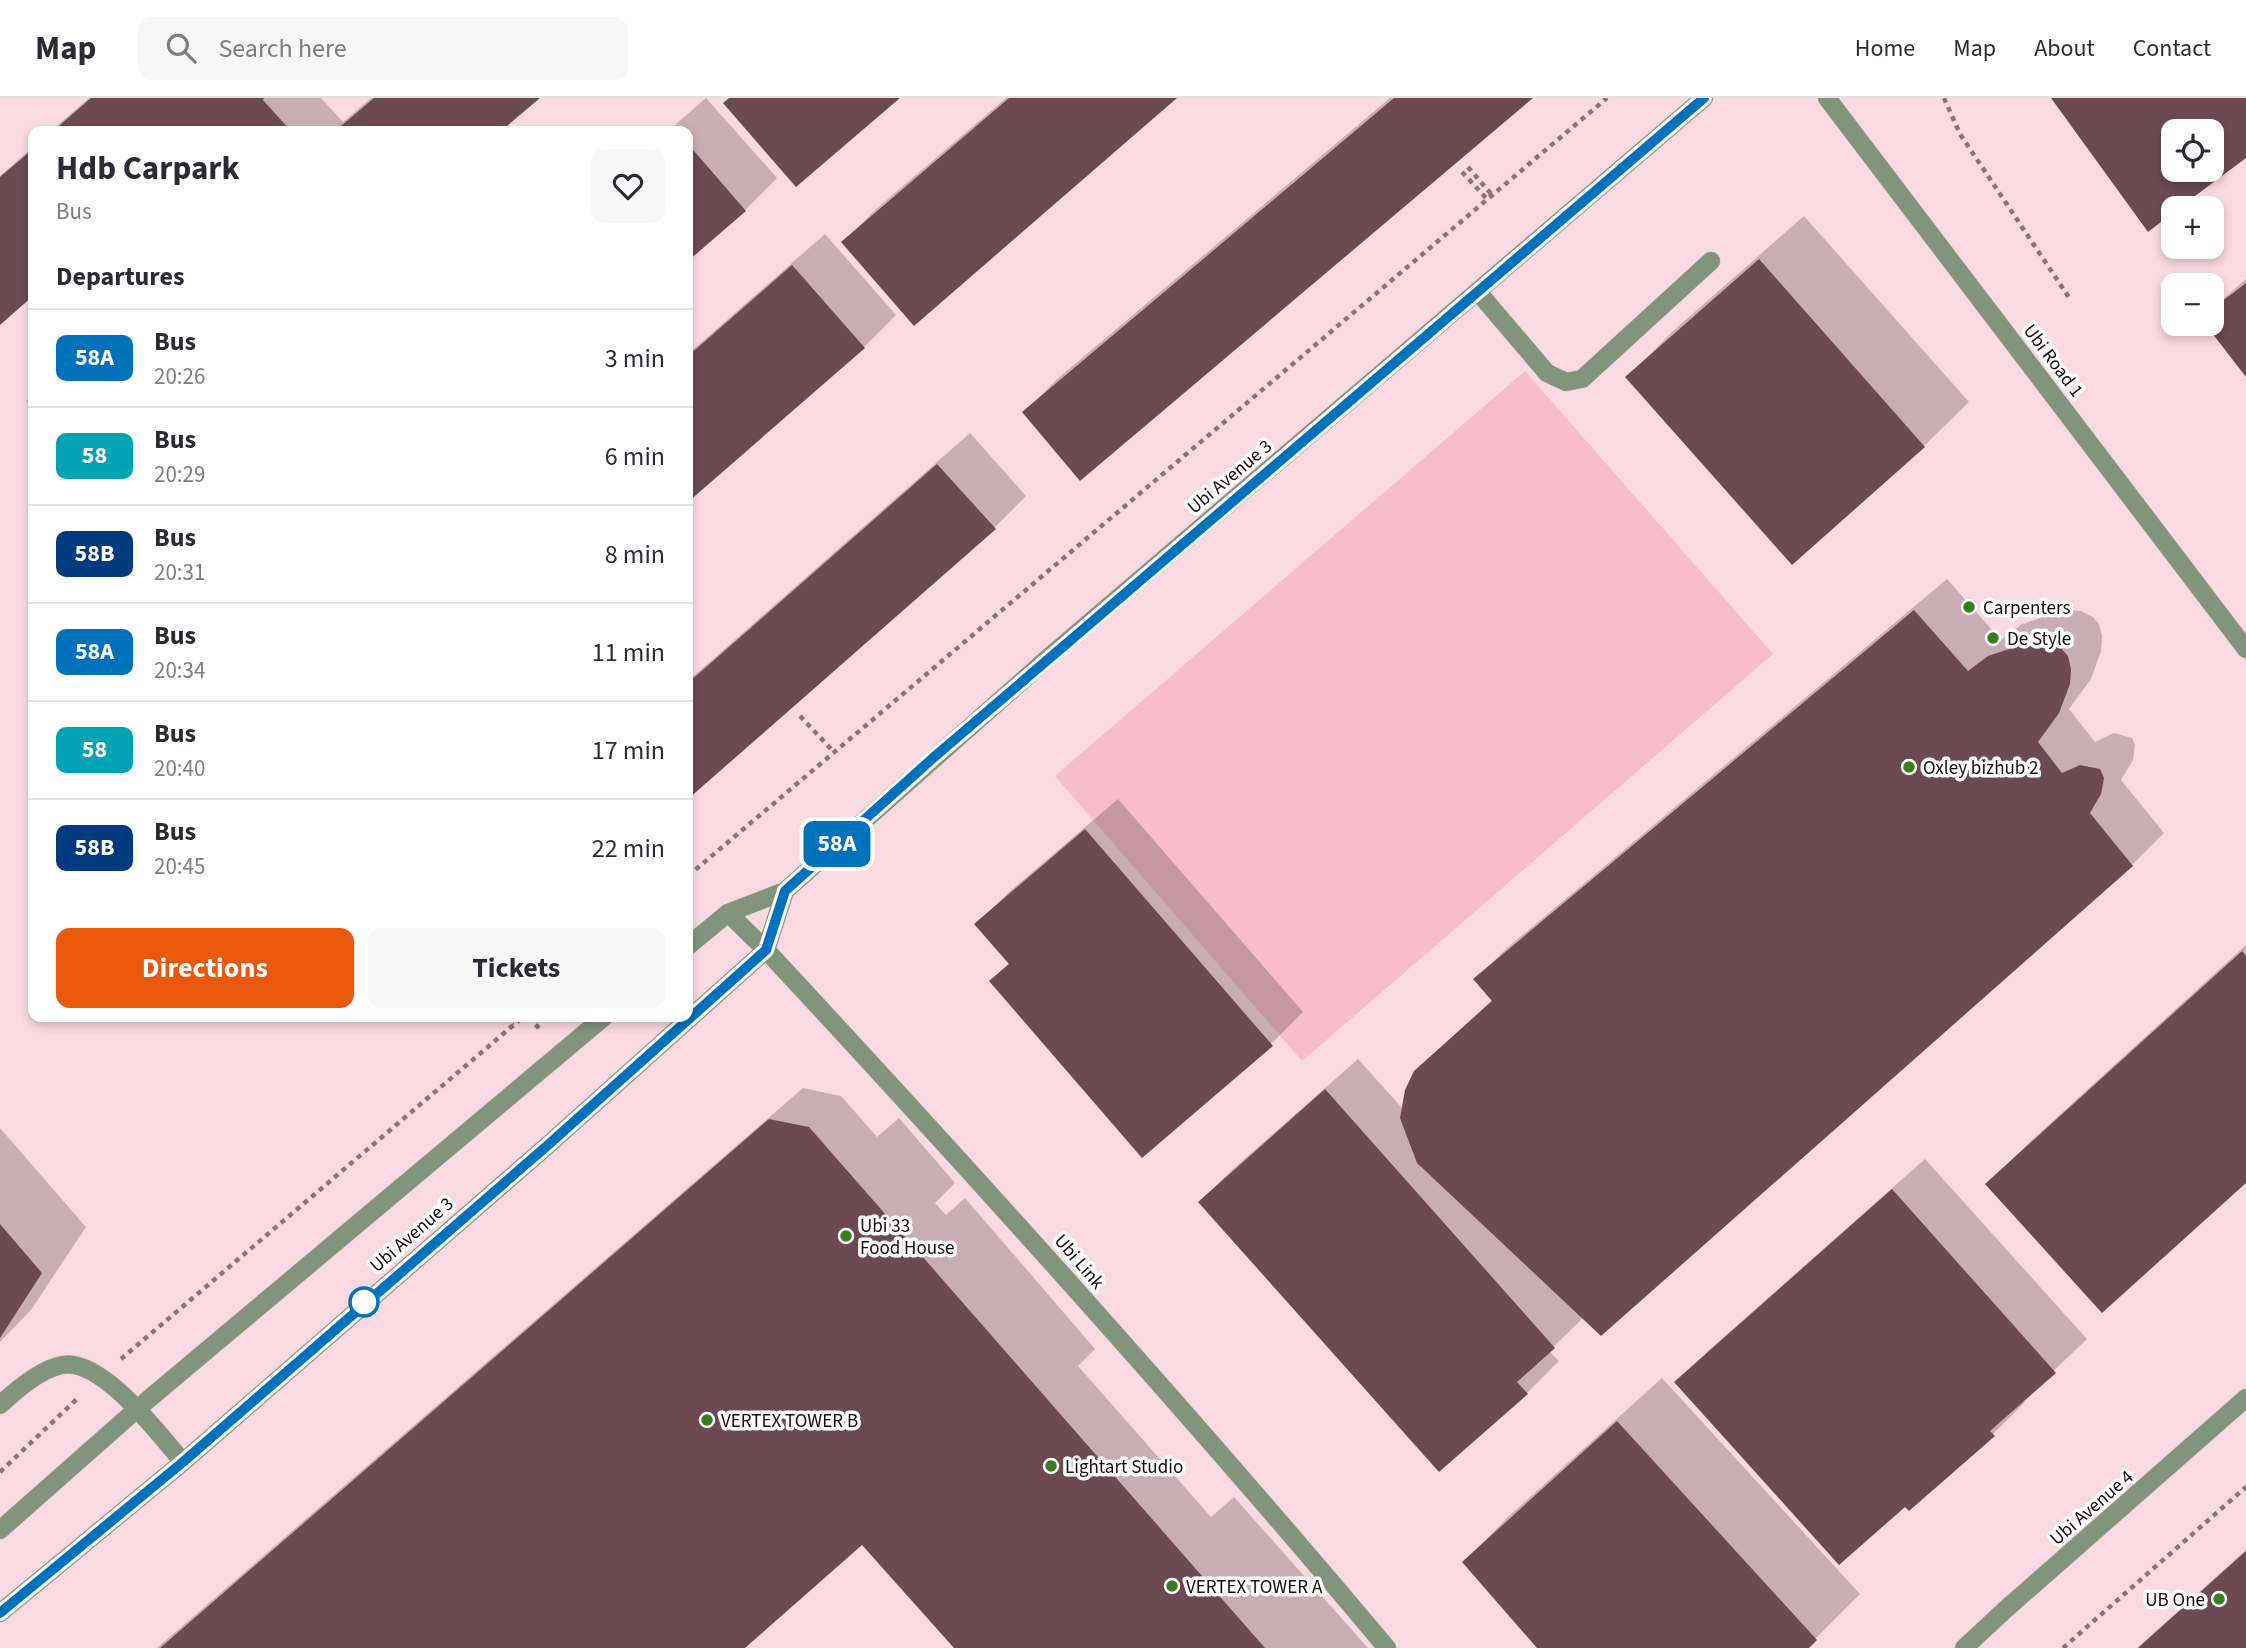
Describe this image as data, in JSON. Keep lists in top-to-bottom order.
{
  "streets": {
    "street": [
      "Ubi Road 1",
      "Ubi Avenue 3",
      "Ubi Link",
      "Ubi Avenue 4"
    ]
  },
  "crossings": [
    ["Ubi Avenue 3", "Ubi Link"]
  ],
  "places": [
    "Carpenters",
    "De Style",
    "Oxley bizhub 2",
    "Ubi 33 Food House",
    "VERTEX TOWER B",
    "Lightart Studio",
    "VERTEX TOWER A",
    "UB One"
  ],
  "lines": ["bus line 58A"],
  "page": {
    "header": "Map",
    "search": "Search here",
    "nav": [
      "Home",
      "Map",
      "About",
      "Contact"
    ],
    "on_map": "58A",
    "map_buttons": ["+", "−"],
    "heading": [
      ["Hdb Carpark", "Bus"],
      "Departures"
    ],
    "list": [
      {
        "mark": "58A",
        "name": "Bus",
        "note": "20:26",
        "value": "3 min"
      },
      {
        "mark": "58",
        "name": "Bus",
        "note": "20:29",
        "value": "6 min"
      },
      {
        "mark": "58B",
        "name": "Bus",
        "note": "20:31",
        "value": "8 min"
      },
      {
        "mark": "58A",
        "name": "Bus",
        "note": "20:34",
        "value": "11 min"
      },
      {
        "mark": "58",
        "name": "Bus",
        "note": "20:40",
        "value": "17 min"
      },
      {
        "mark": "58B",
        "name": "Bus",
        "note": "20:45",
        "value": "22 min"
      }
    ],
    "buttons": ["Directions", "Tickets"]
  }
}
